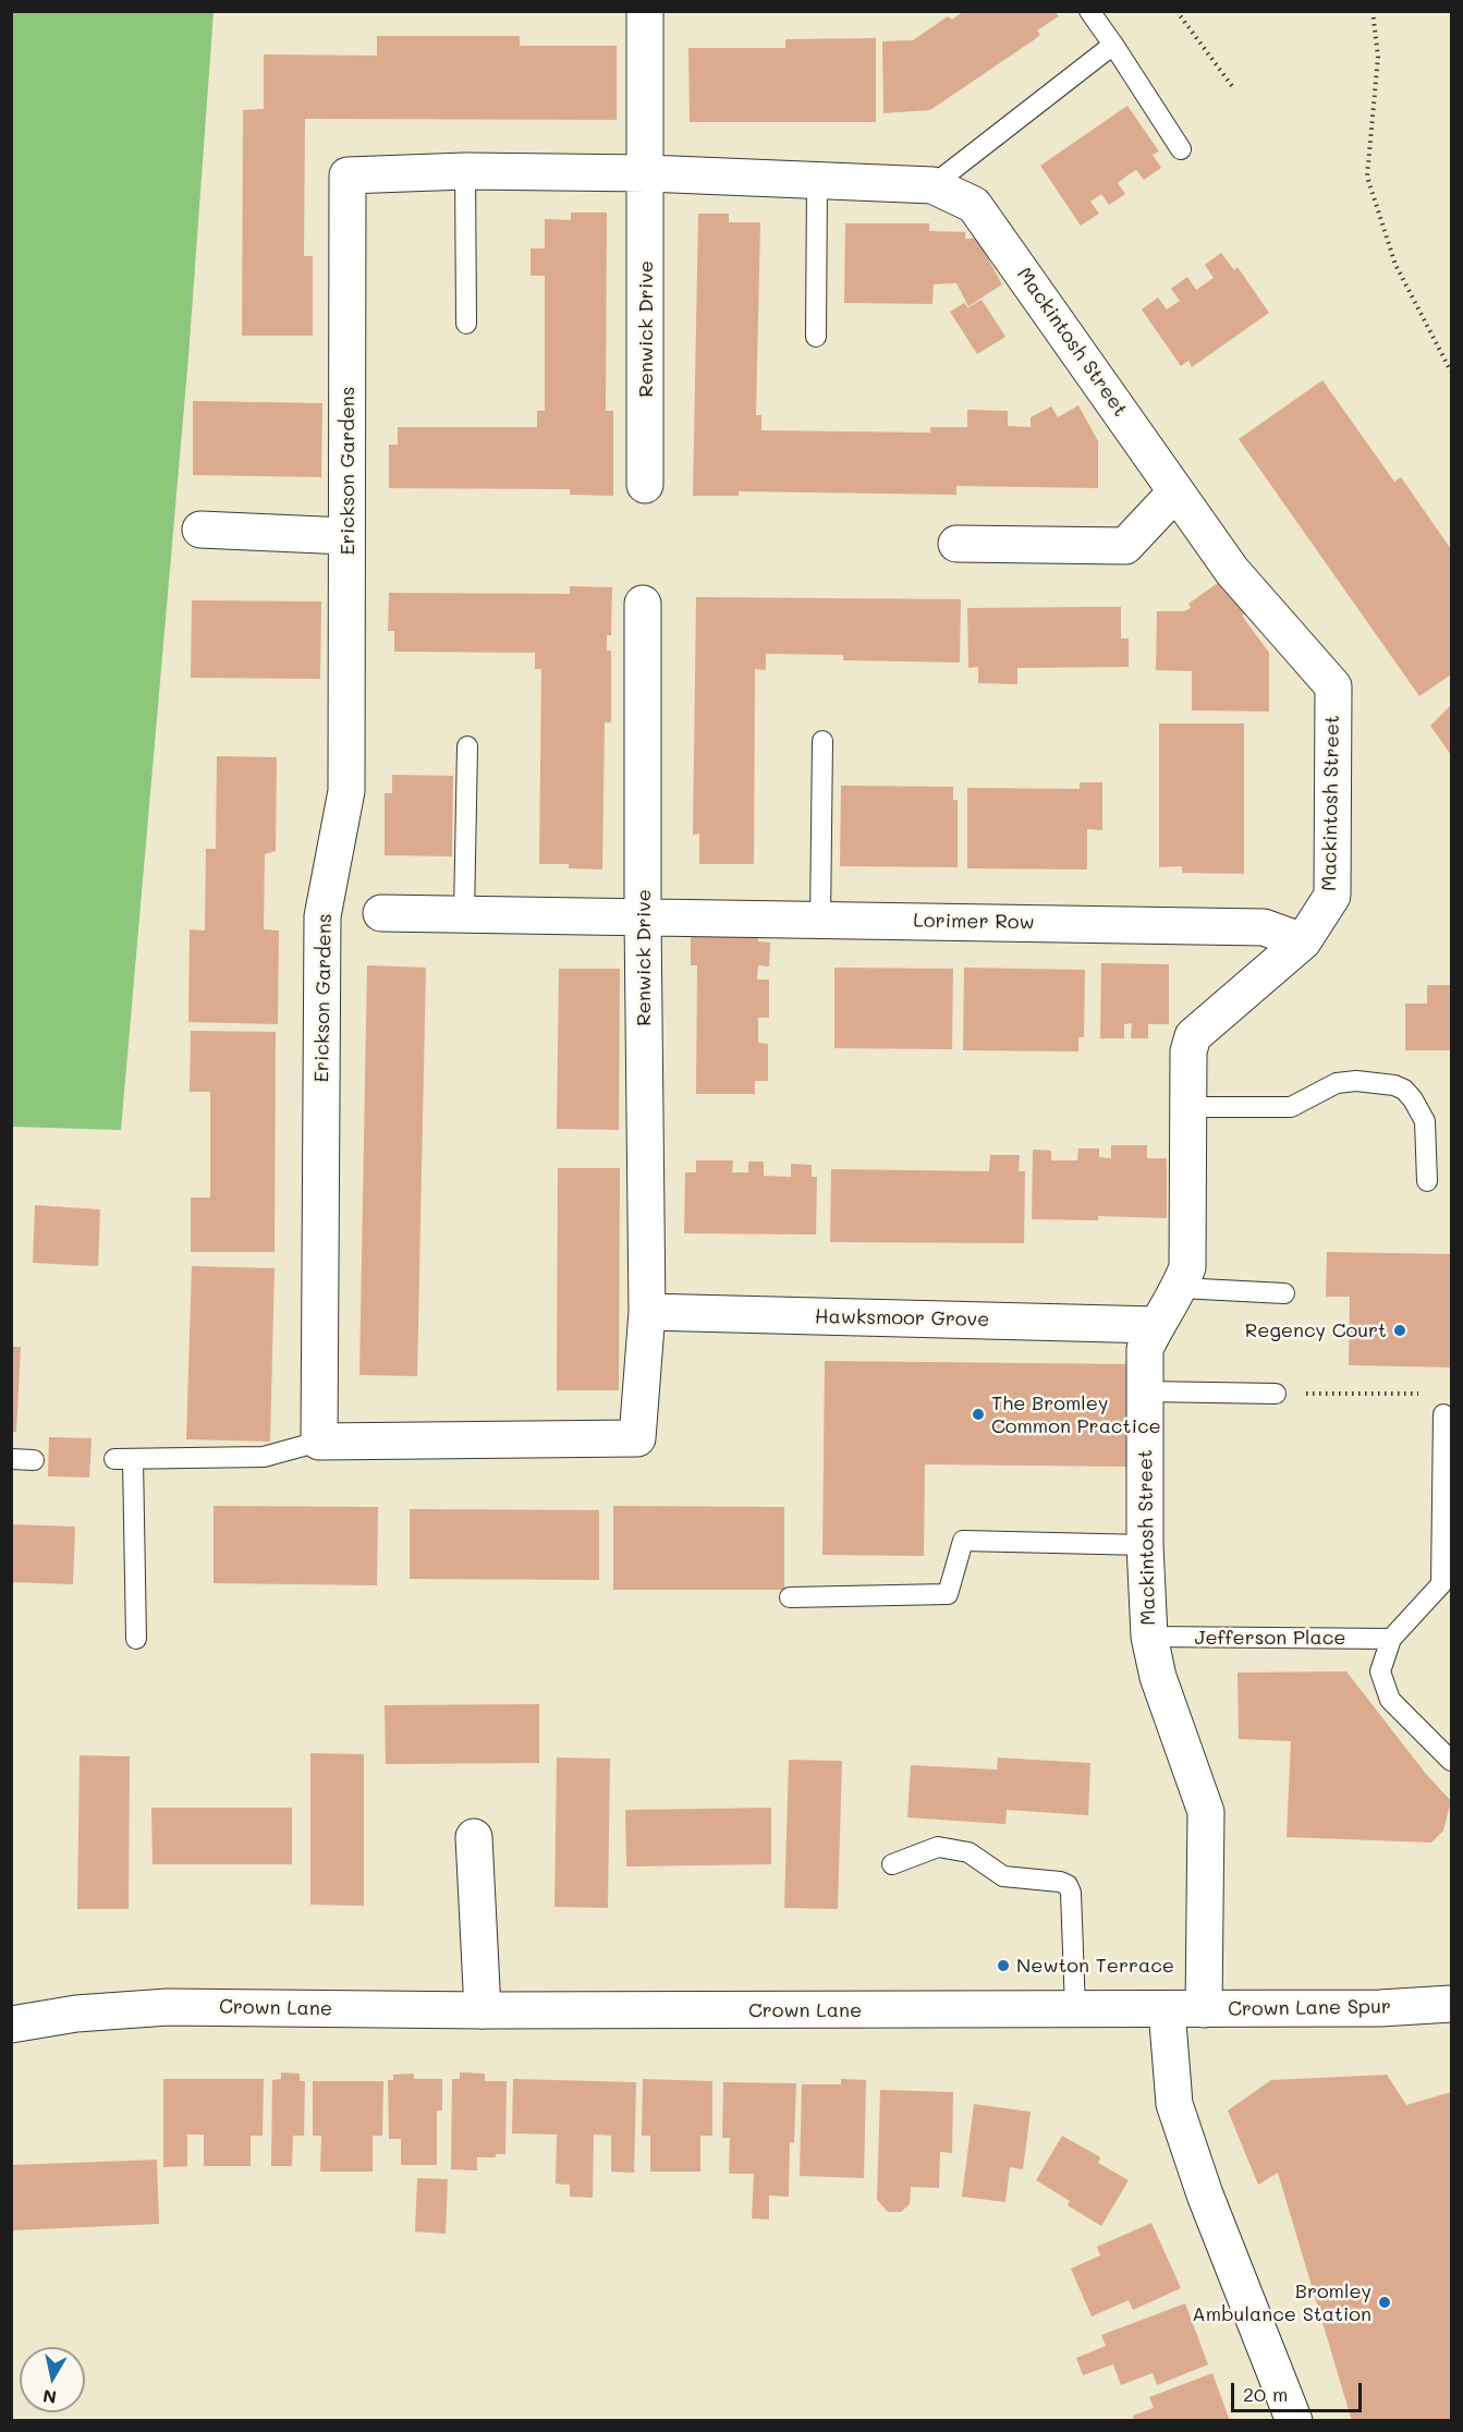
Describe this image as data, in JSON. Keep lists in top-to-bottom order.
{
  "streets": {
    "street": [
      "Renwick Drive",
      "Mackintosh Street",
      "Erickson Gardens",
      "Lorimer Row",
      "Hawksmoor Grove",
      "Crown Lane",
      "Crown Lane Spur"
    ],
    "lane": ["Jefferson Place"]
  },
  "crossings": [
    ["Renwick Drive", "Mackintosh Street"],
    ["Renwick Drive", "Erickson Gardens"],
    ["Renwick Drive", "Lorimer Row"],
    ["Renwick Drive", "Hawksmoor Grove"],
    ["Mackintosh Street", "Erickson Gardens"],
    ["Mackintosh Street", "Lorimer Row"],
    ["Mackintosh Street", "Hawksmoor Grove"],
    ["Mackintosh Street", "Jefferson Place"],
    ["Mackintosh Street", "Crown Lane Spur"],
    ["Crown Lane", "Crown Lane Spur"]
  ],
  "places": [
    "Regency Court",
    "The Bromley Common Practice",
    "Newton Terrace",
    "Bromley Ambulance Station"
  ],
  "scale_bar": "20 m",
  "north": "bottom"
}
